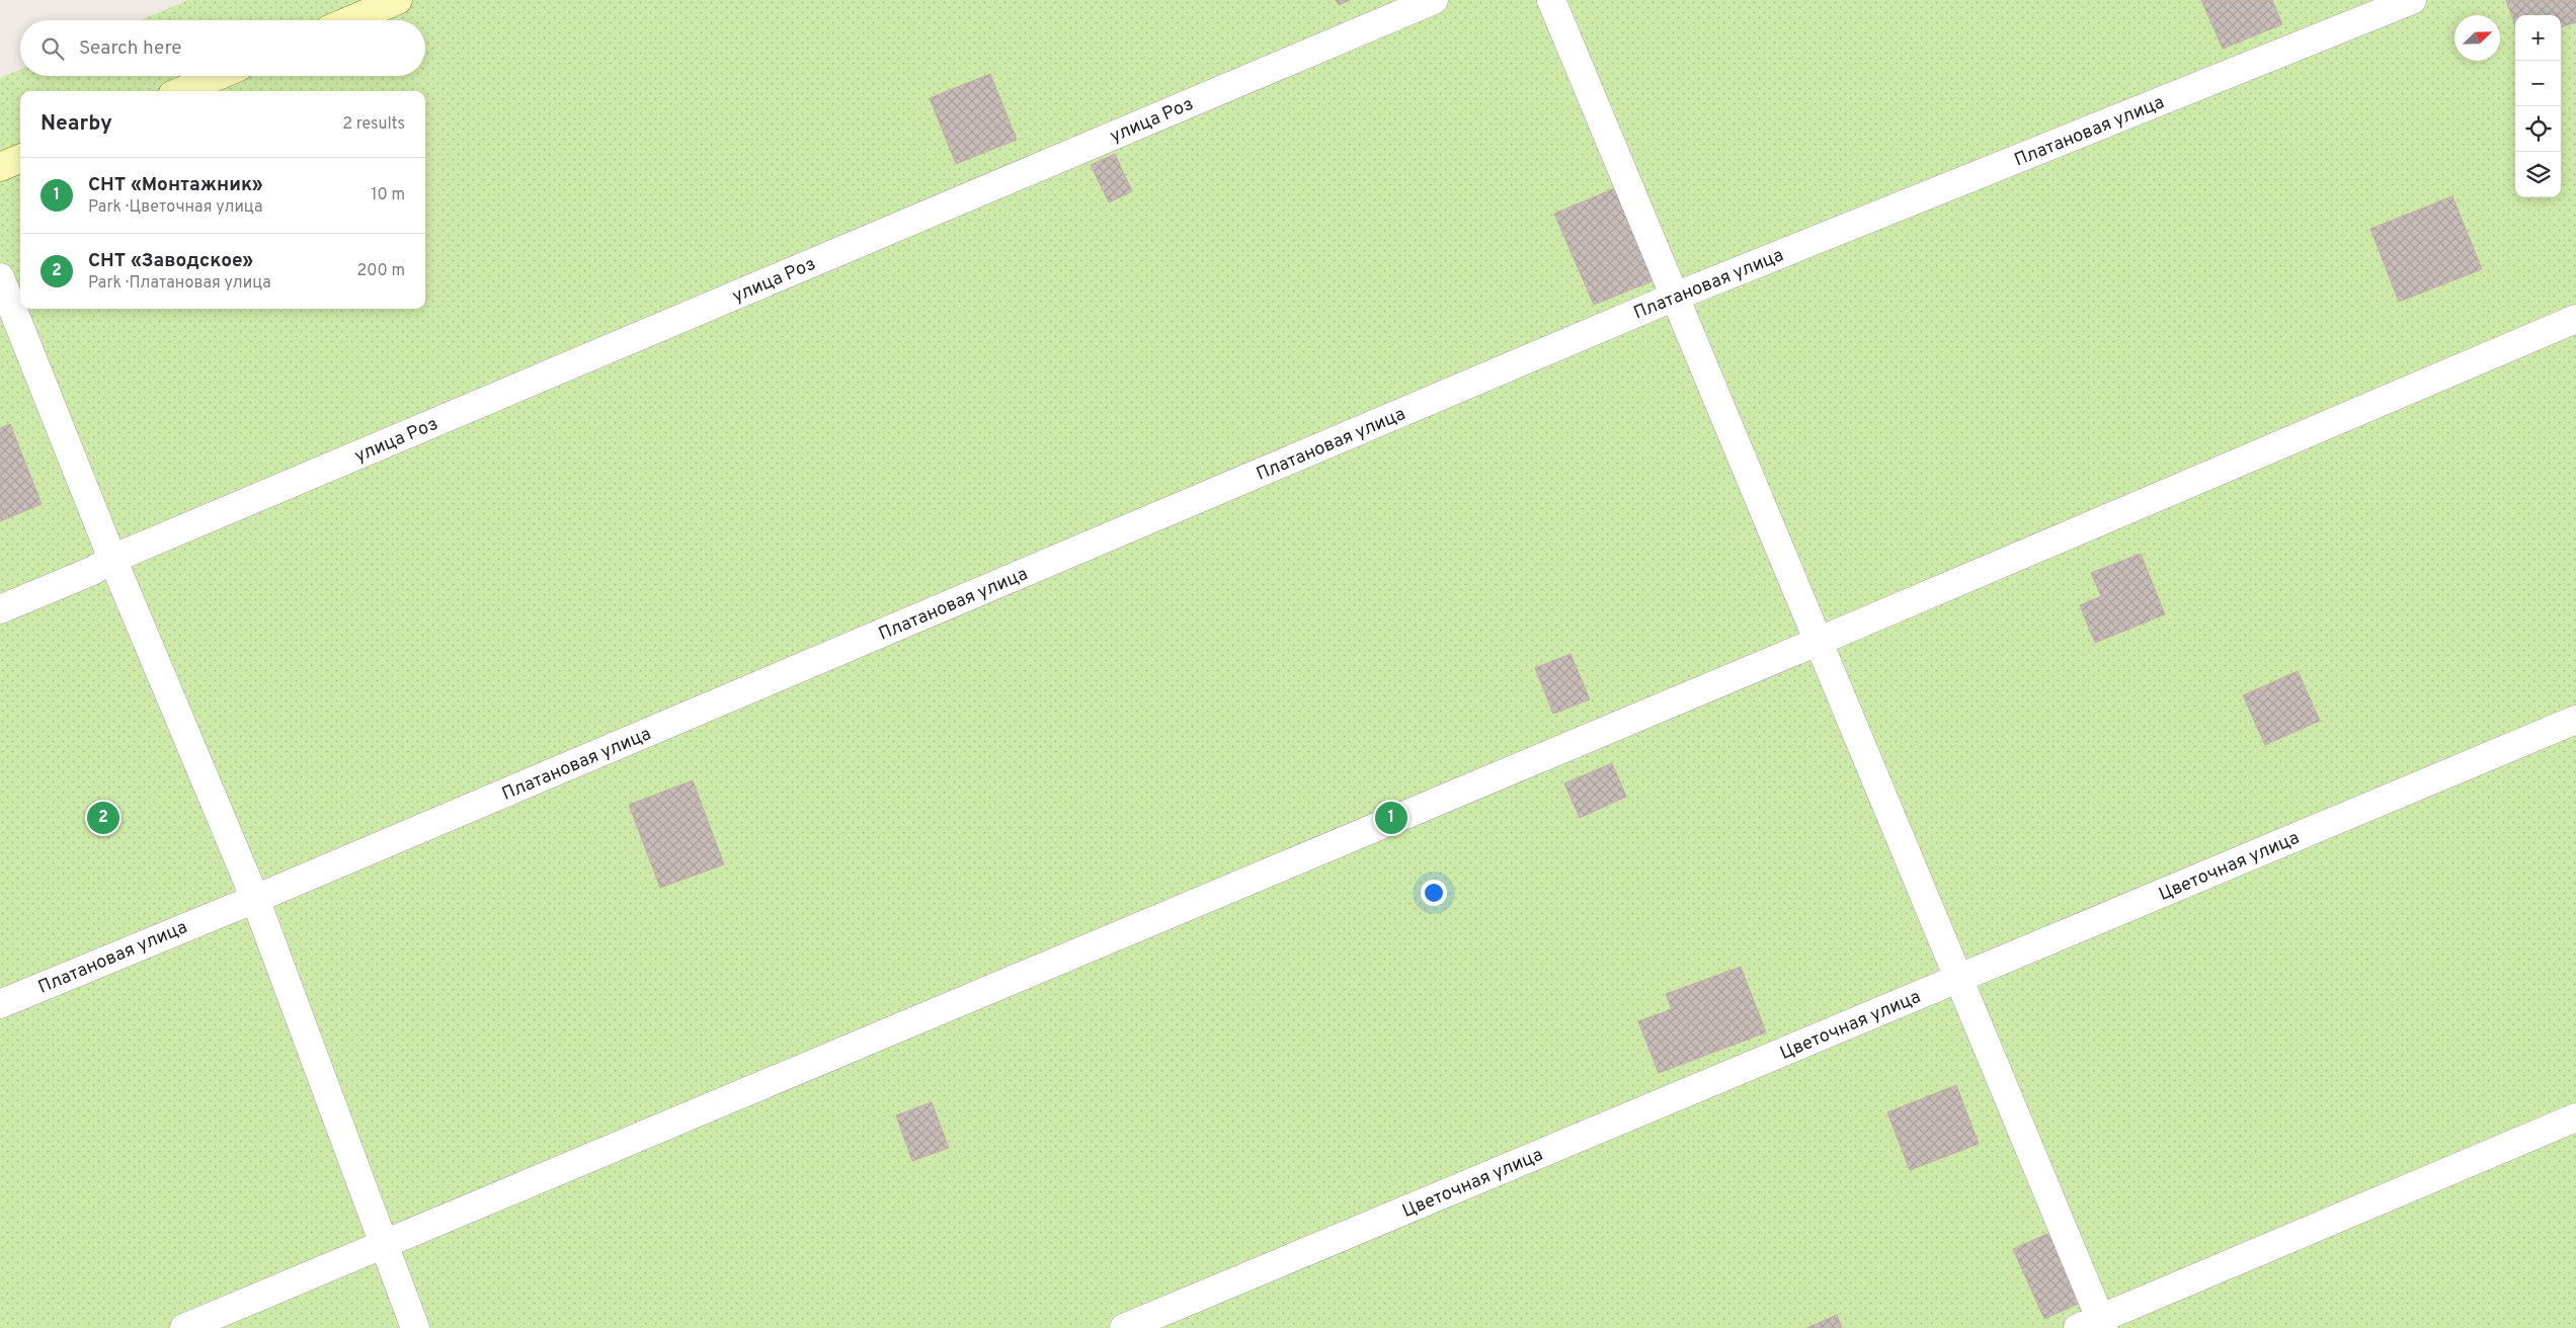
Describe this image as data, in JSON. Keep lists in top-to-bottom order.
{
  "streets": {
    "street": ["улица Роз", "Платановая улица", "Цветочная улица"]
  },
  "north": "top right",
  "page": {
    "map_buttons": ["+", "−"],
    "search": "Search here",
    "heading": ["Nearby", "2 results"],
    "list": [
      {
        "mark": "1",
        "name": "СНТ «Монтажник»",
        "note": "Park · Цветочная улица",
        "value": "10 m"
      },
      {
        "mark": "2",
        "name": "СНТ «Заводское»",
        "note": "Park · Платановая улица",
        "value": "200 m"
      }
    ],
    "pins": ["1", "2"]
  }
}
